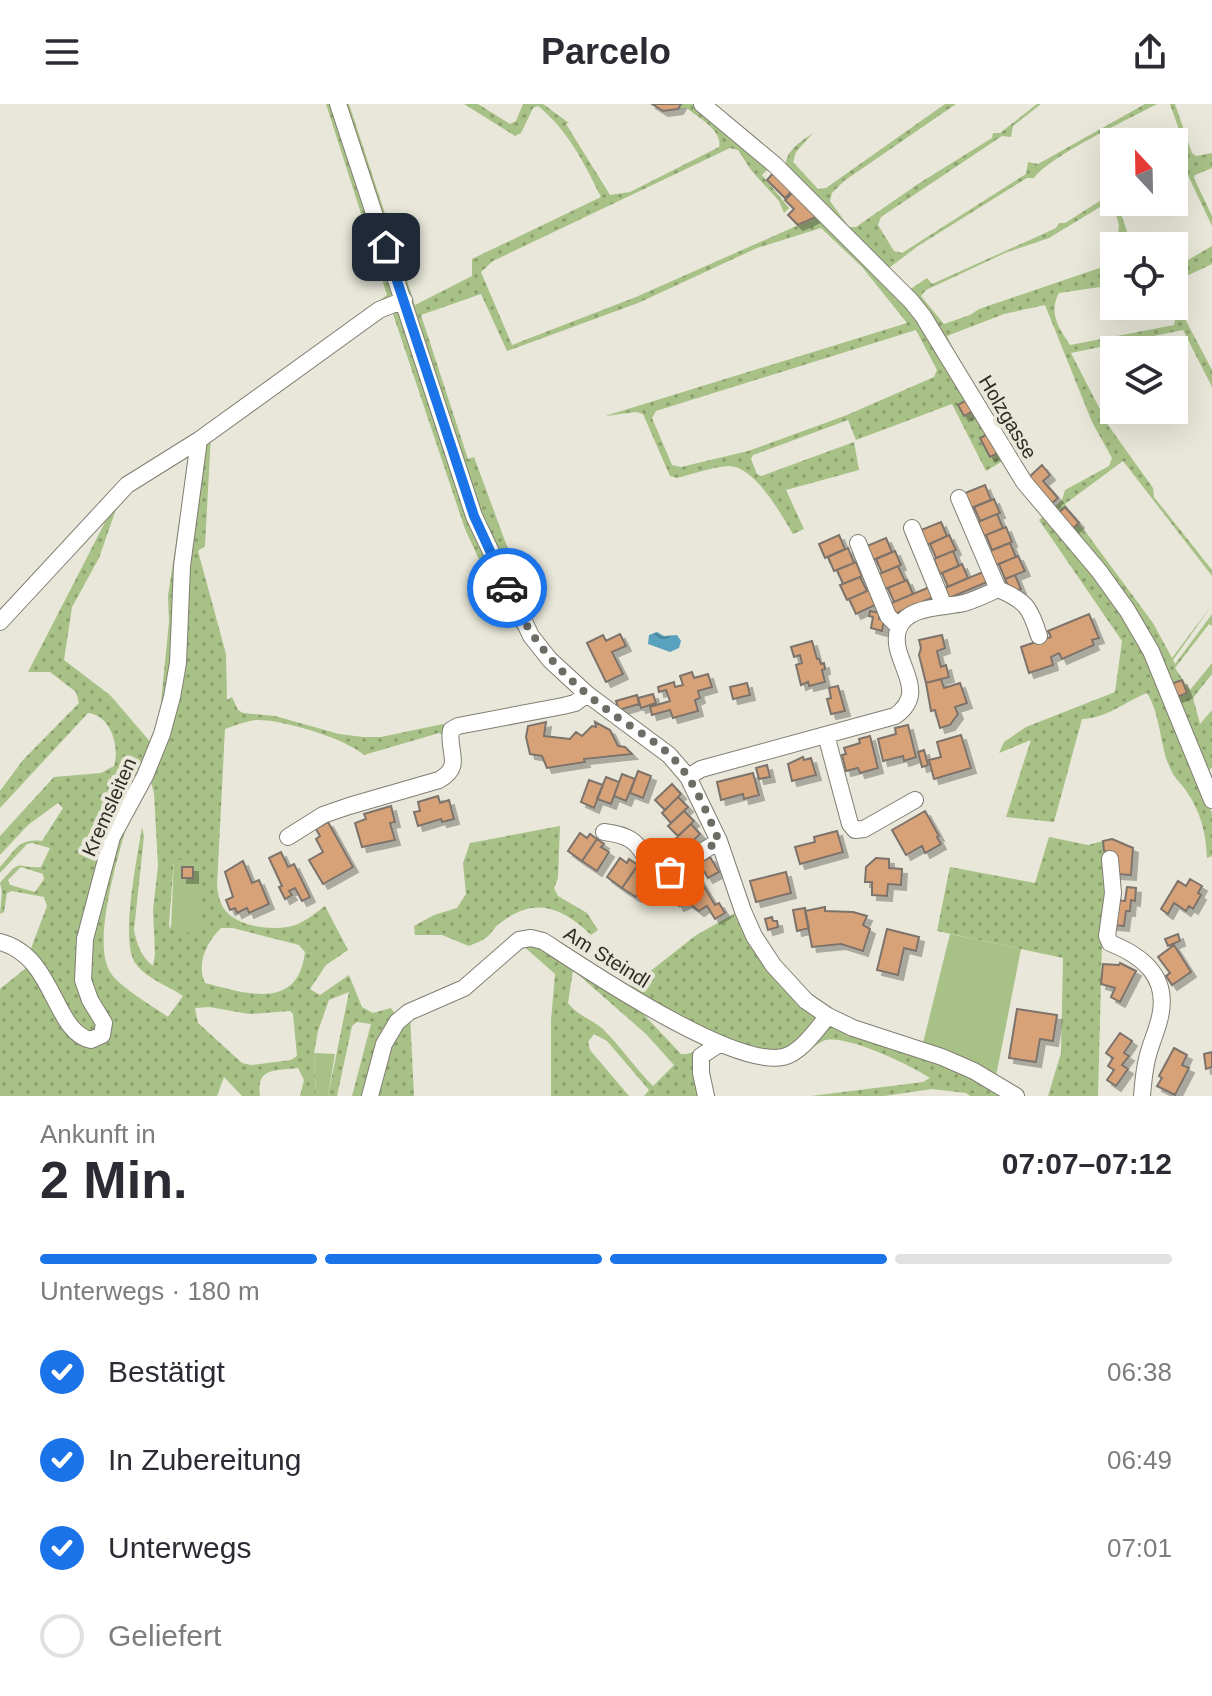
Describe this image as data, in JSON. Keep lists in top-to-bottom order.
{
  "streets": {
    "street": ["Holzgasse", "Kremsleiten", "Am Steindl"]
  },
  "north": "top",
  "page": {
    "header": "Parcelo",
    "heading": ["2 Min.", "Ankunft in", "07:07–07:12"],
    "bar": "Unterwegs · 180 m",
    "list": [
      ["Bestätigt", "06:38"],
      ["In Zubereitung", "06:49"],
      ["Unterwegs", "07:01"],
      "Geliefert"
    ]
  }
}
